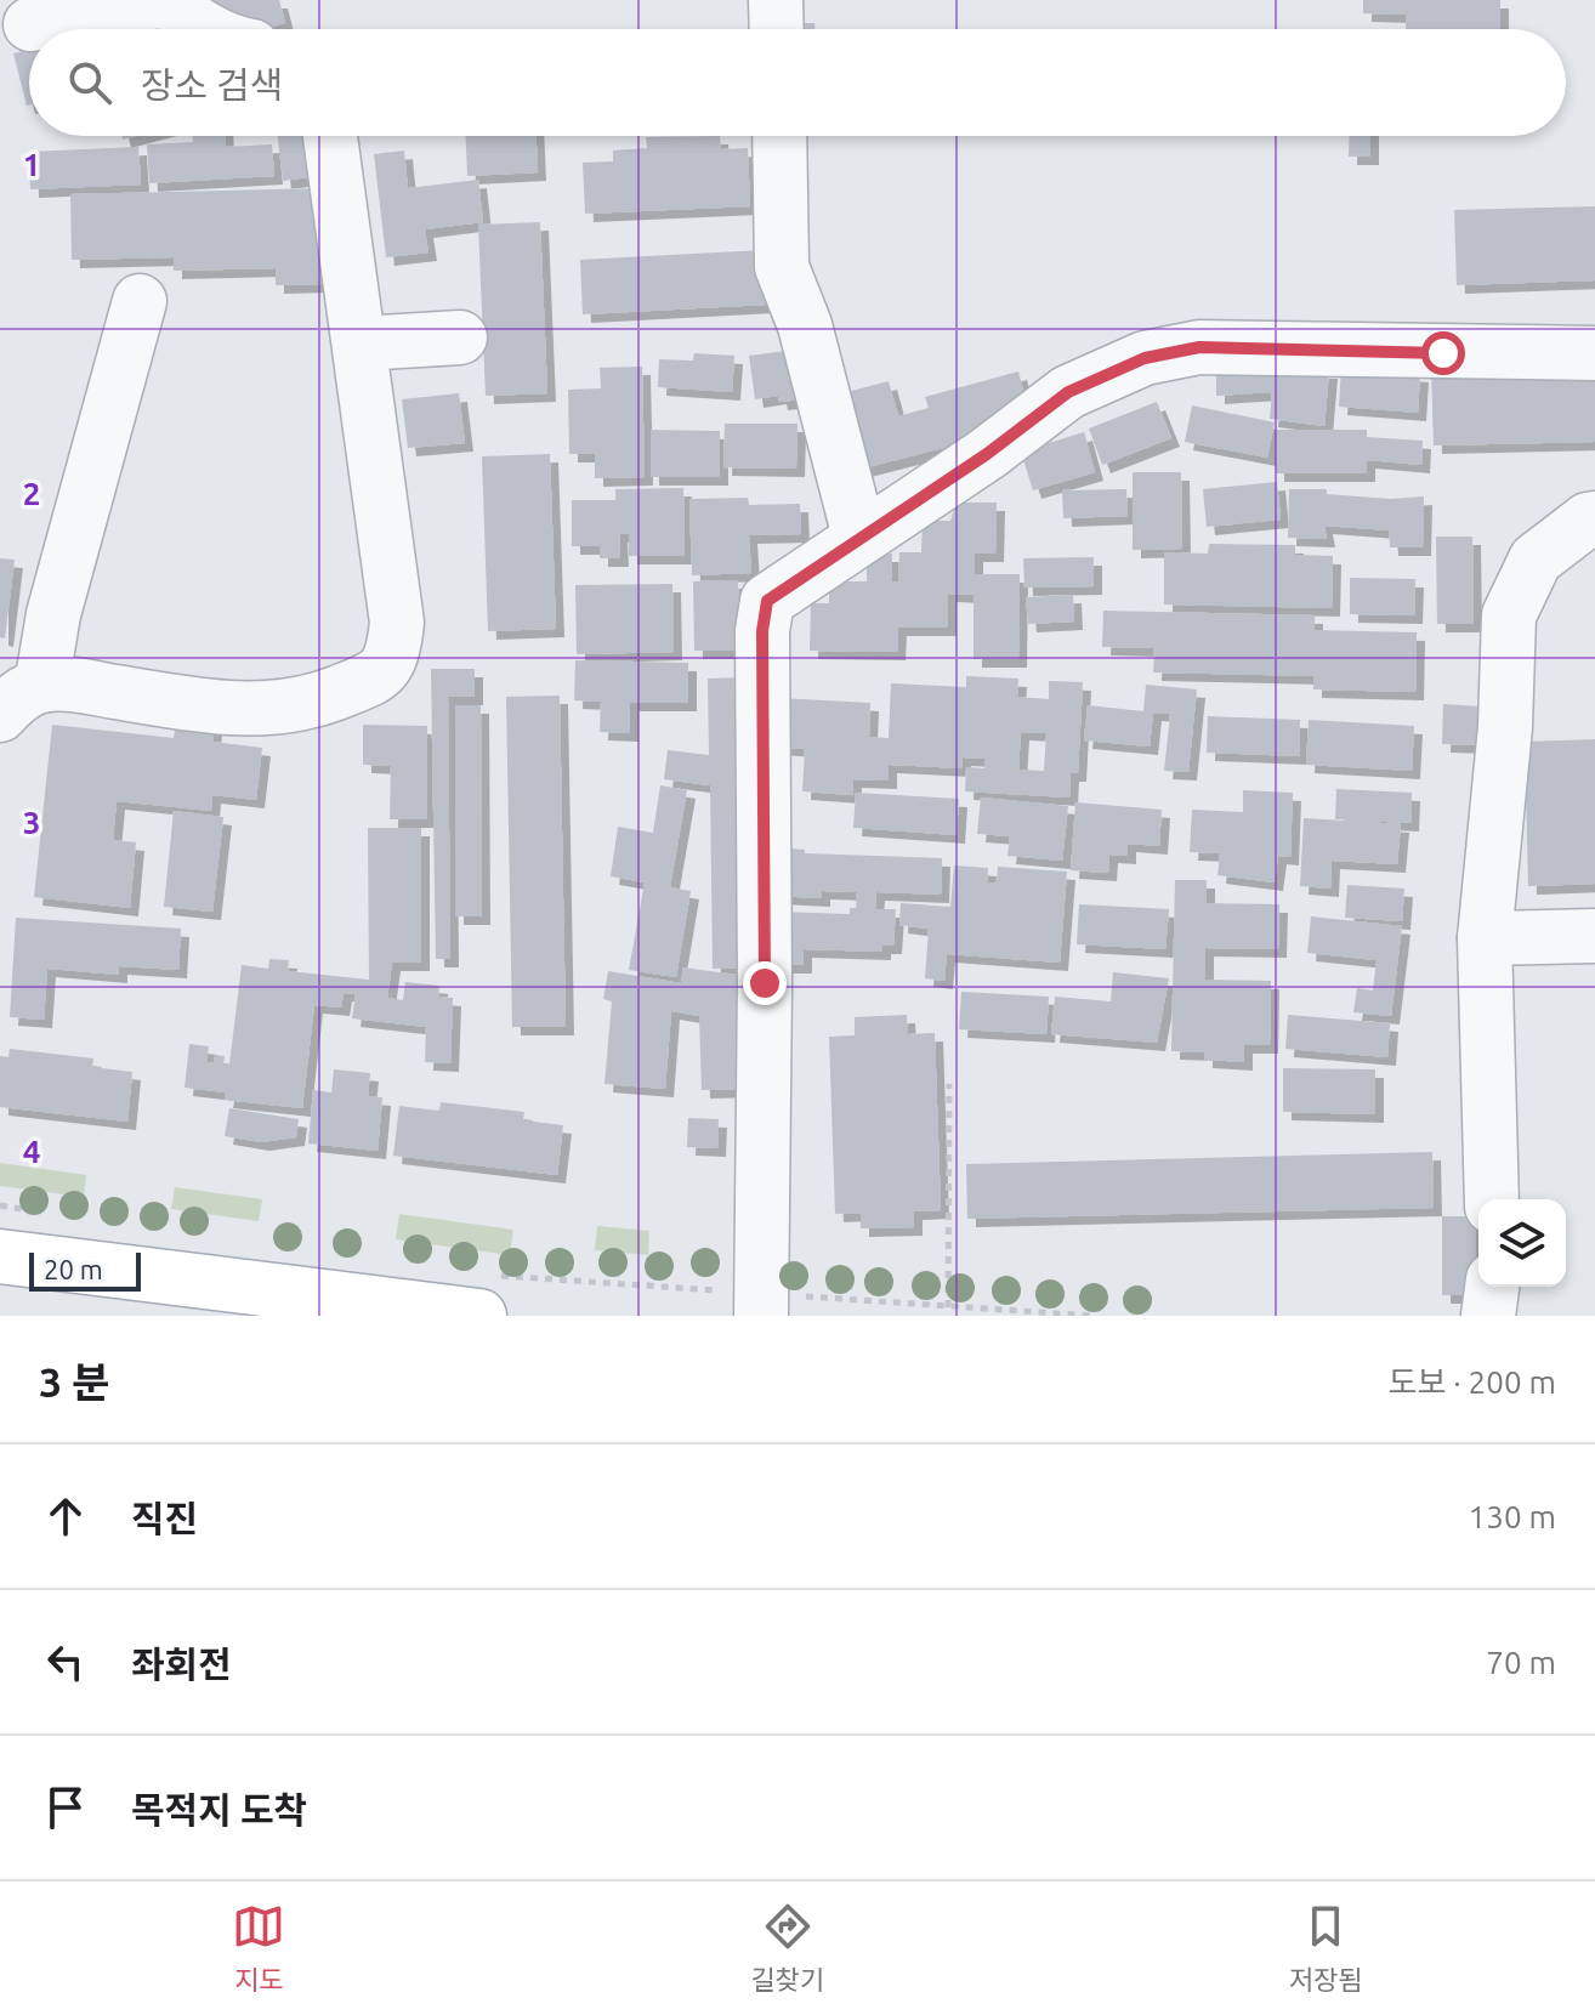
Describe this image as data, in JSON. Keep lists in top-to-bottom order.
{
  "scale_bar": "20 m",
  "page": {
    "search": "장소 검색",
    "scale": "20 m",
    "heading": ["3 분", "도보 · 200 m"],
    "list": [
      ["직진", "130 m"],
      ["좌회전", "70 m"],
      "목적지 도착"
    ],
    "nav": ["지도", "길찾기", "저장됨"]
  },
  "grid": {
    "rows": [
      "1",
      "2",
      "3",
      "4"
    ]
  }
}
